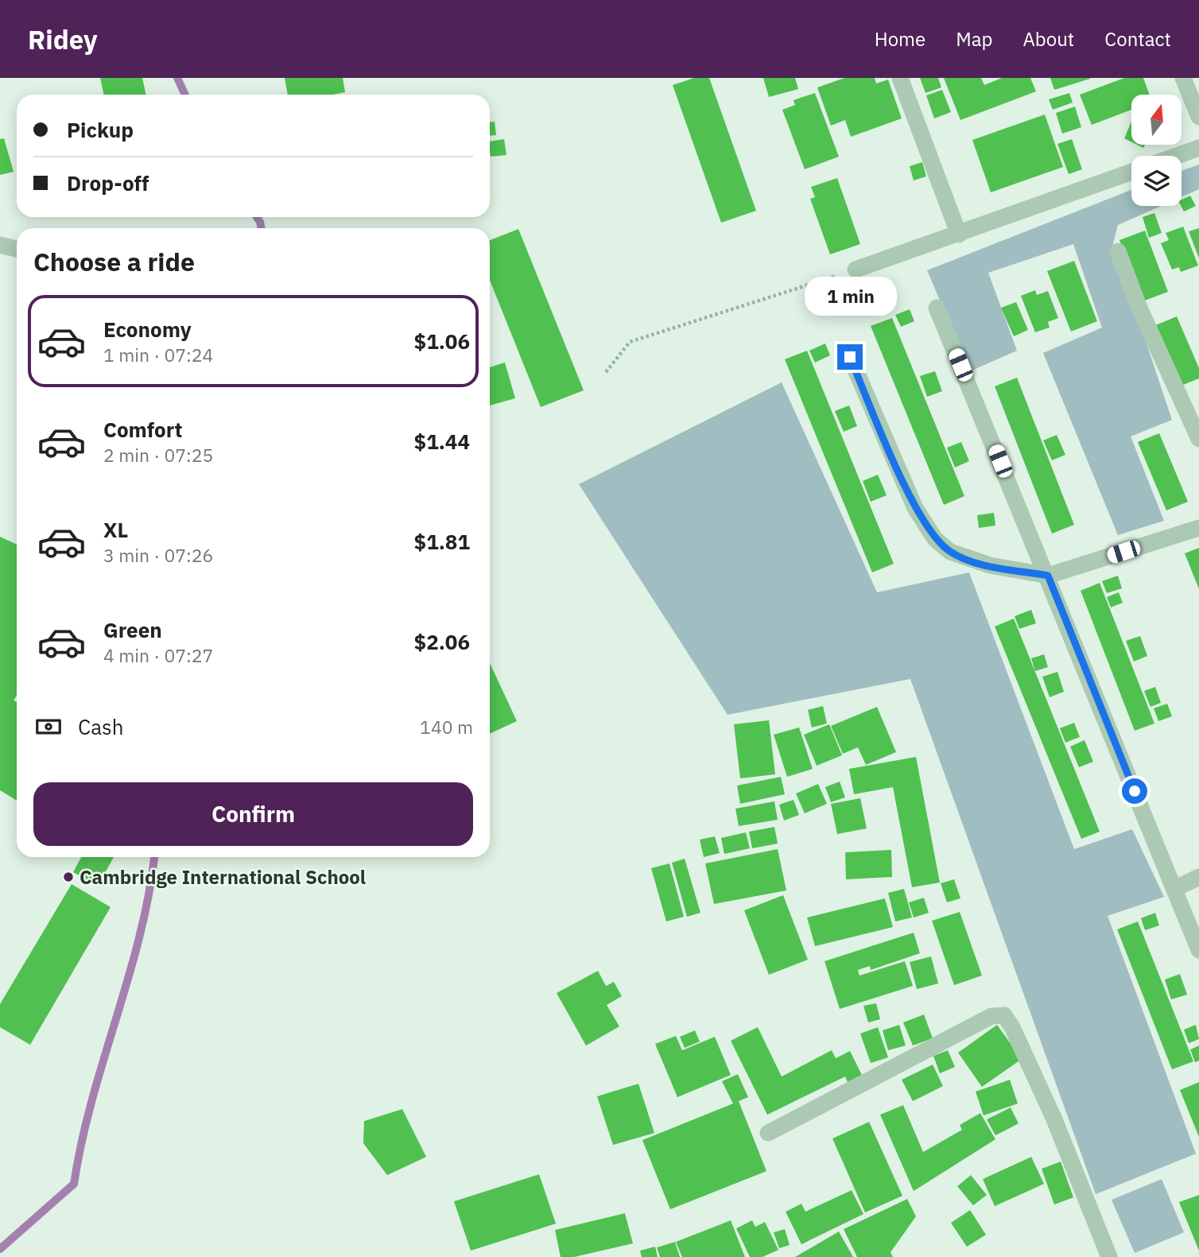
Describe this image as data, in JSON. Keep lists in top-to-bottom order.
{
  "places": ["Cambridge International School"],
  "north": "top",
  "page": {
    "header": "Ridey",
    "nav": [
      "Home",
      "Map",
      "About",
      "Contact"
    ],
    "banner": ["Pickup", "Drop-off"],
    "heading": "Choose a ride",
    "bubble": "1 min",
    "list": [
      {
        "name": "Economy",
        "note": "1 min · 07:24",
        "value": "$1.06"
      },
      {
        "name": "Comfort",
        "note": "2 min · 07:25",
        "value": "$1.44"
      },
      {
        "name": "XL",
        "note": "3 min · 07:26",
        "value": "$1.81"
      },
      {
        "name": "Green",
        "note": "4 min · 07:27",
        "value": "$2.06"
      }
    ],
    "pay": ["Cash", "140 m"],
    "buttons": "Confirm"
  }
}
